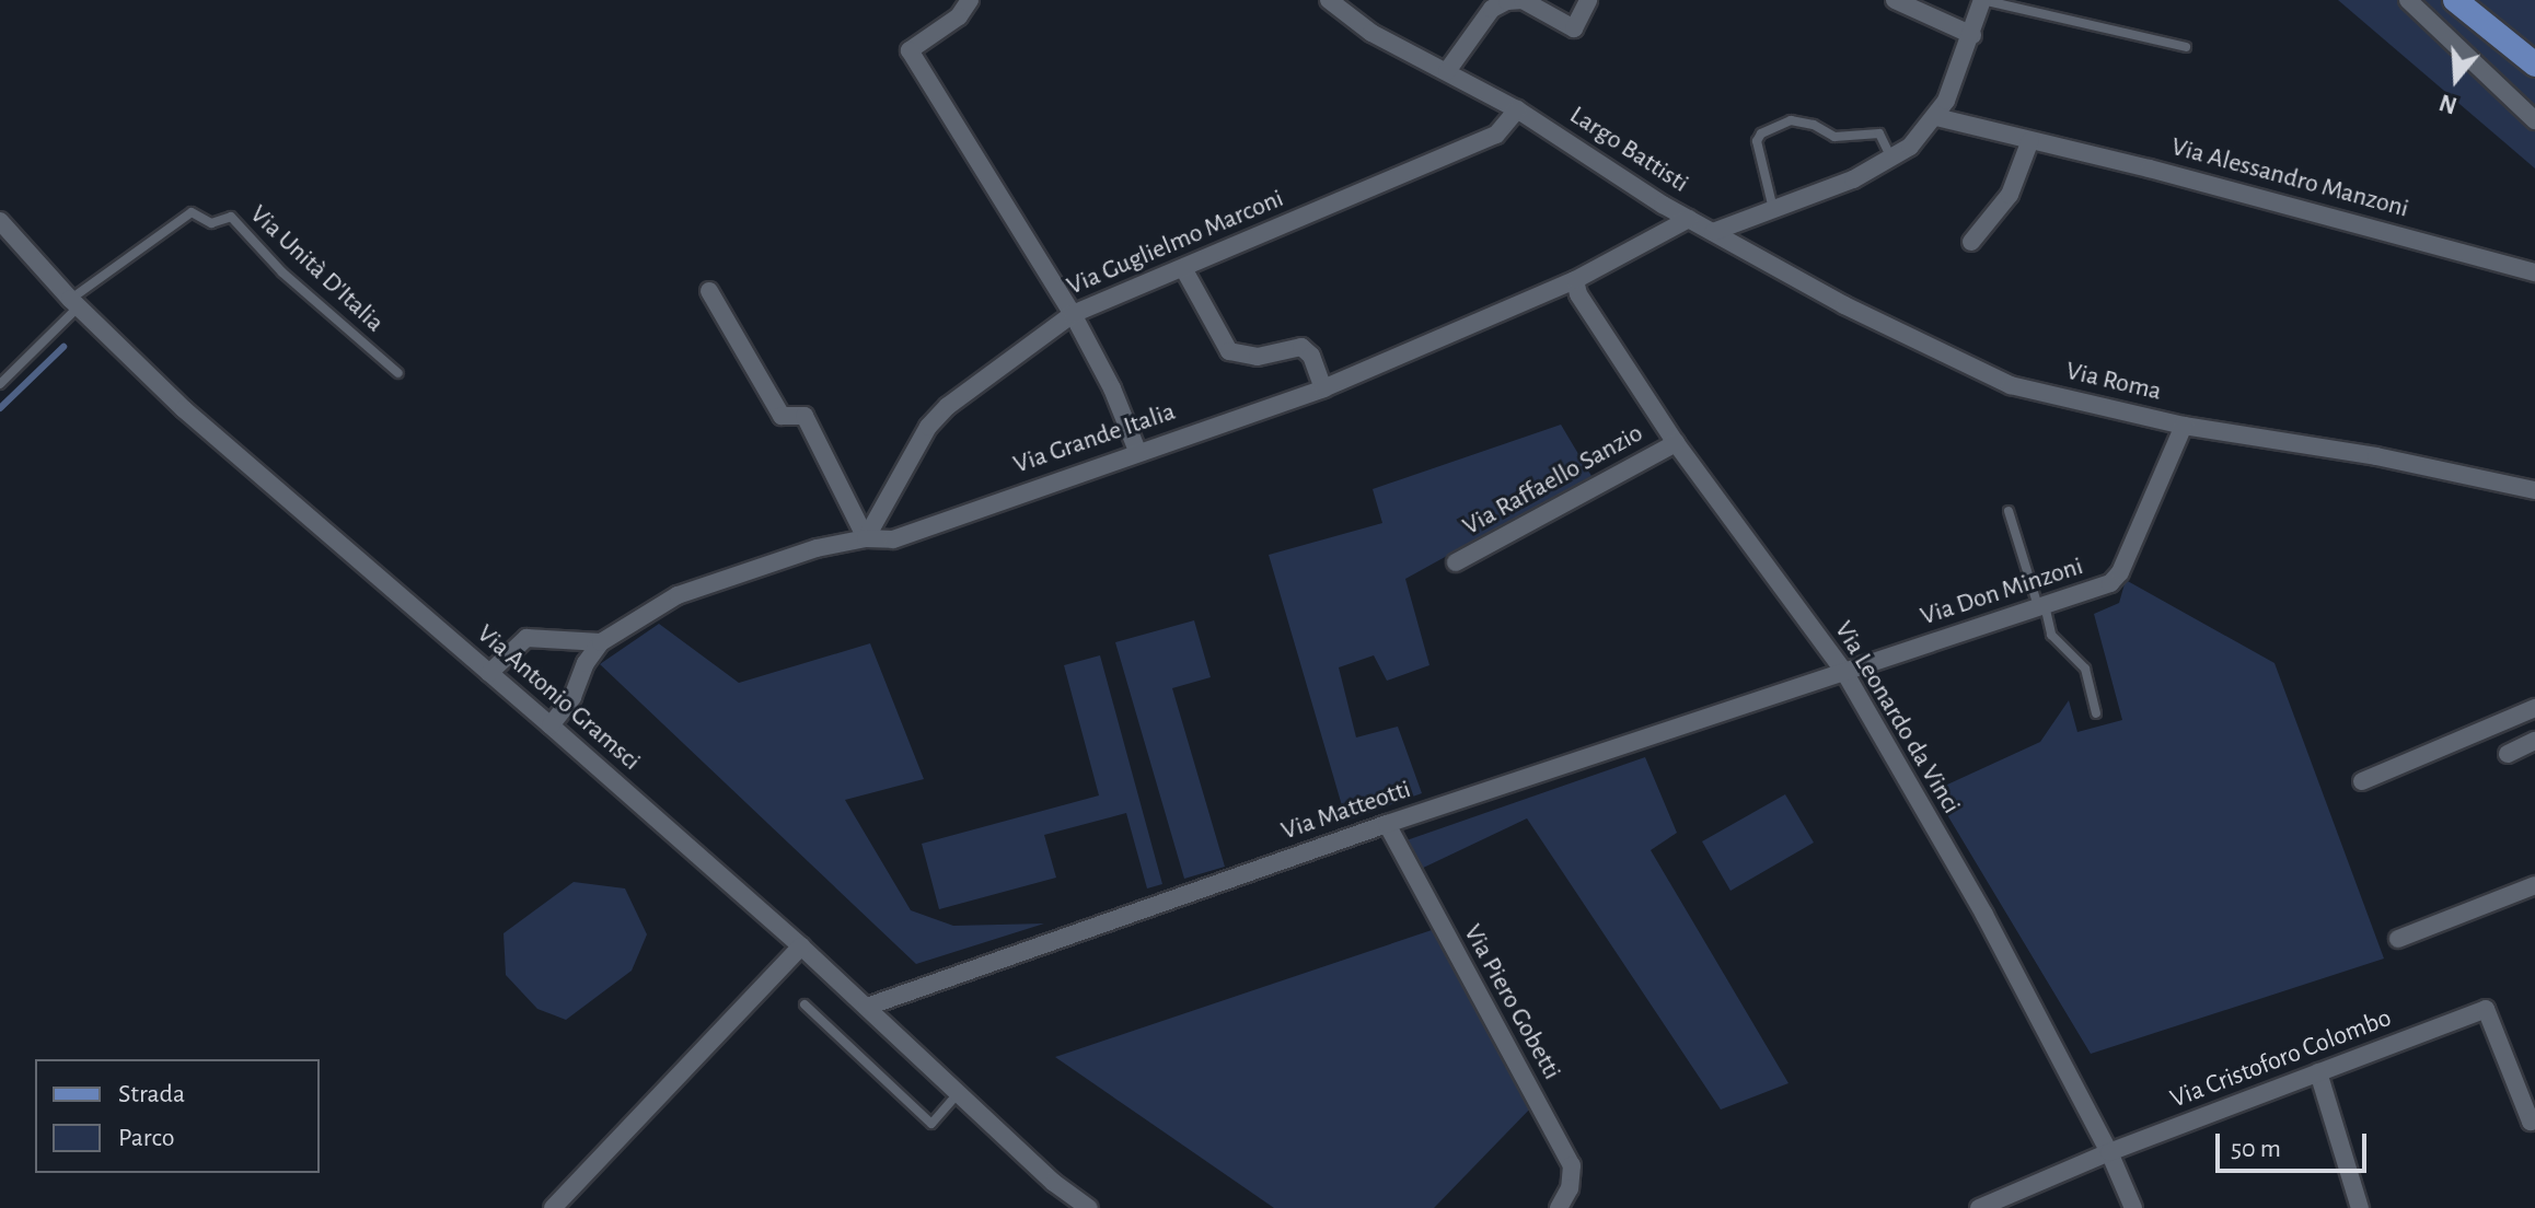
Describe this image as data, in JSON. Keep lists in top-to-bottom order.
{
  "streets": {
    "street": [
      "Largo Battisti",
      "Via Alessandro Manzoni",
      "Via Guglielmo Marconi",
      "Via Roma",
      "Via Grande Italia",
      "Via Raffaello Sanzio",
      "Via Don Minzoni",
      "Via Antonio Gramsci",
      "Via Leonardo da Vinci",
      "Via Matteotti",
      "Via Piero Gobetti",
      "Via Cristoforo Colombo"
    ],
    "lane": ["Via Unità D'Italia"]
  },
  "crossings": [
    ["Largo Battisti", "Via Guglielmo Marconi"],
    ["Largo Battisti", "Via Roma"],
    ["Largo Battisti", "Via Grande Italia"],
    ["Via Guglielmo Marconi", "Via Grande Italia"],
    ["Via Unità D'Italia", "Via Antonio Gramsci"],
    ["Via Roma", "Via Don Minzoni"],
    ["Via Grande Italia", "Via Antonio Gramsci"],
    ["Via Grande Italia", "Via Leonardo da Vinci"],
    ["Via Raffaello Sanzio", "Via Leonardo da Vinci"],
    ["Via Don Minzoni", "Via Leonardo da Vinci"],
    ["Via Don Minzoni", "Via Matteotti"],
    ["Via Antonio Gramsci", "Via Matteotti"],
    ["Via Leonardo da Vinci", "Via Matteotti"],
    ["Via Leonardo da Vinci", "Via Cristoforo Colombo"],
    ["Via Matteotti", "Via Piero Gobetti"]
  ],
  "legend": ["Strada", "Parco"],
  "scale_bar": "50 m",
  "north": "bottom"
}
